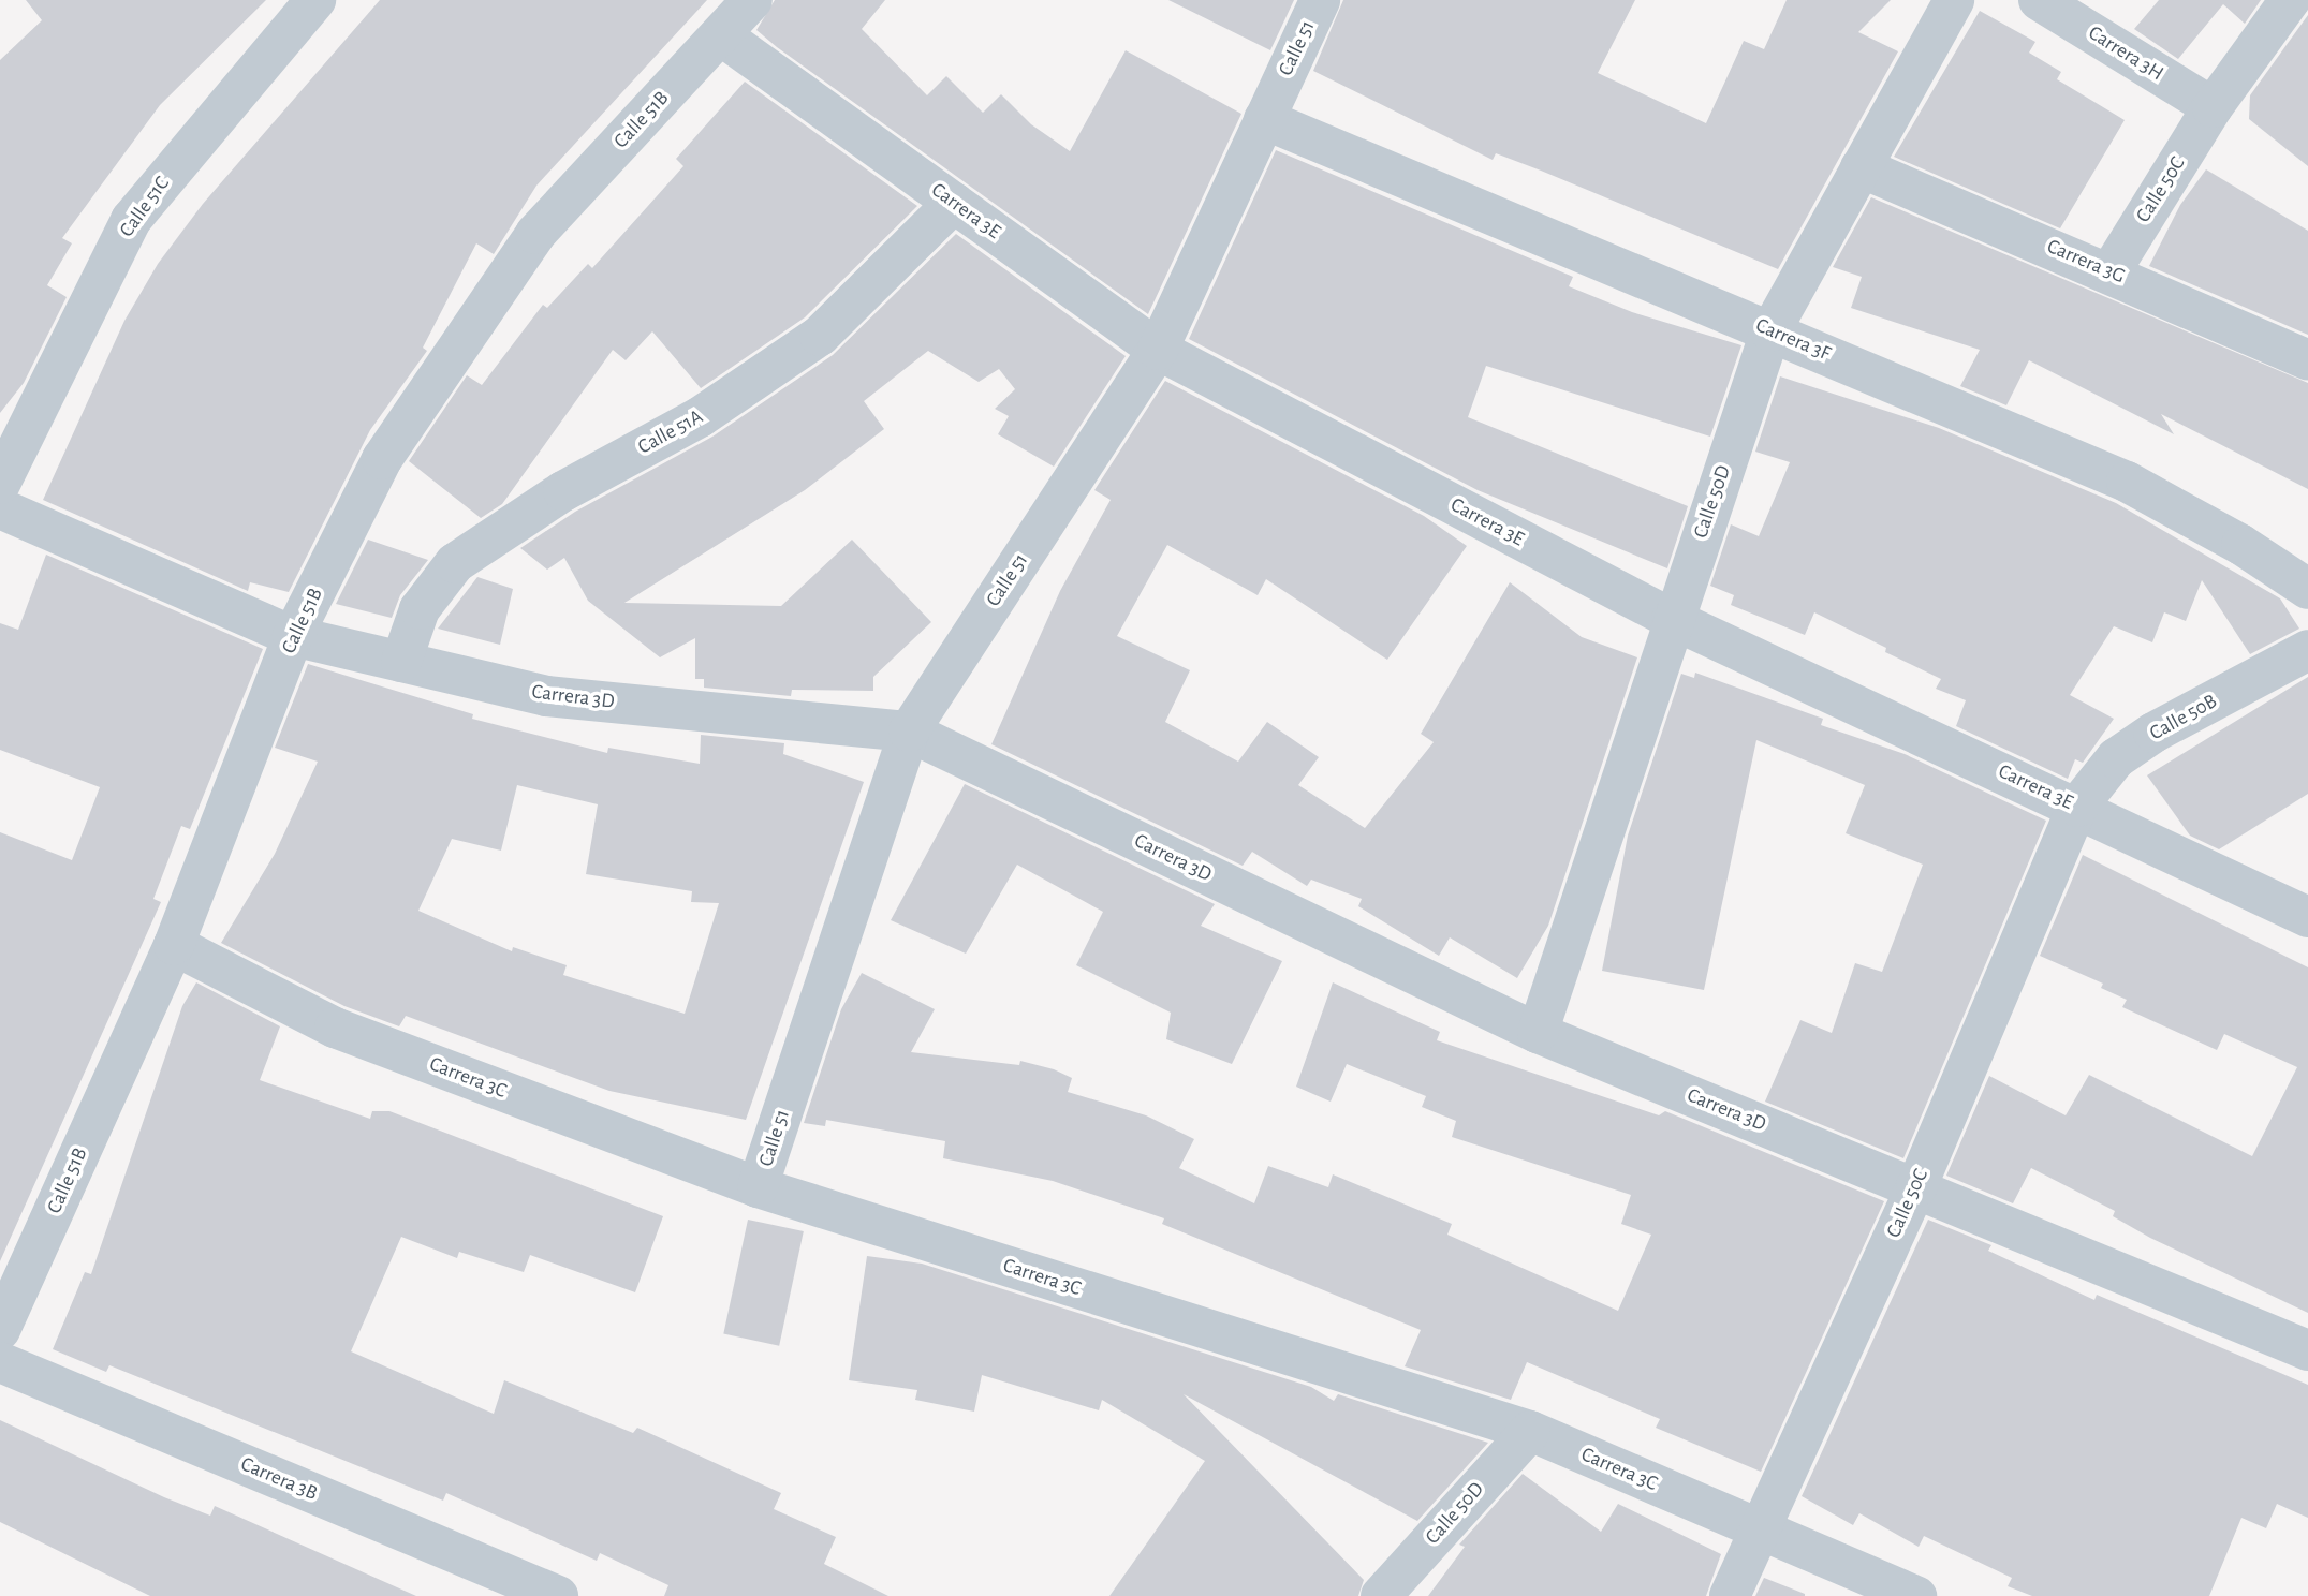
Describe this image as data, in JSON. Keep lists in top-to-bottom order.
{
  "streets": {
    "street": [
      "Calle 51",
      "Carrera 3H",
      "Calle 51B",
      "Calle 50C",
      "Calle 51C",
      "Carrera 3E",
      "Carrera 3G",
      "Carrera 3F",
      "Calle 51A",
      "Calle 50D",
      "Carrera 3D",
      "Calle 50B",
      "Carrera 3C",
      "Carrera 3B"
    ]
  },
  "crossings": [
    ["Calle 51", "Carrera 3E"],
    ["Calle 51", "Carrera 3F"],
    ["Calle 51", "Carrera 3D"],
    ["Calle 51", "Carrera 3C"],
    ["Carrera 3H", "Calle 50C"],
    ["Calle 51B", "Carrera 3E"],
    ["Calle 51B", "Carrera 3D"],
    ["Calle 51B", "Carrera 3C"],
    ["Calle 50C", "Carrera 3E"],
    ["Calle 50C", "Carrera 3G"],
    ["Calle 50C", "Carrera 3D"],
    ["Calle 50C", "Calle 50B"],
    ["Calle 50C", "Carrera 3C"],
    ["Carrera 3E", "Calle 51A"],
    ["Carrera 3E", "Calle 50D"],
    ["Carrera 3E", "Calle 50B"],
    ["Carrera 3G", "Calle 50D"],
    ["Carrera 3F", "Calle 50D"],
    ["Calle 51A", "Carrera 3D"],
    ["Calle 50D", "Carrera 3D"],
    ["Calle 50D", "Carrera 3C"]
  ]
}
